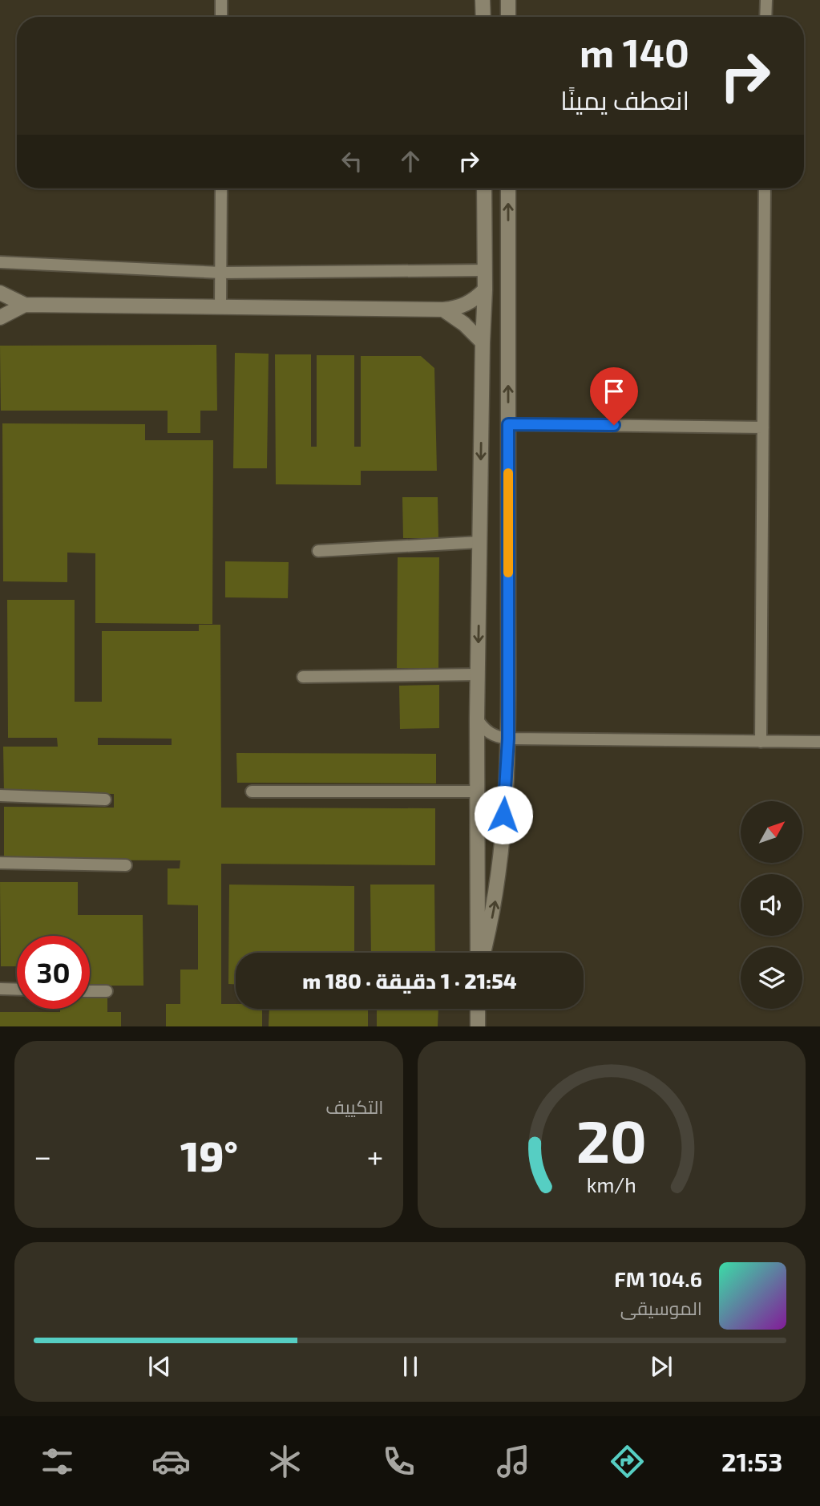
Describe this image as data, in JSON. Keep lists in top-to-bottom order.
{
  "north": "top right",
  "page": {
    "turn": ["140 m", "انعطف يمينًا"],
    "limit": "30",
    "trip": "21:54 · 1 دقيقة · 180 m",
    "tile": "التكييف",
    "heat": ["−", "19°", "+"],
    "song": ["104.6 FM", "الموسيقى"],
    "tabs": "21:53",
    "gauge": ["20", "km/h"]
  }
}
